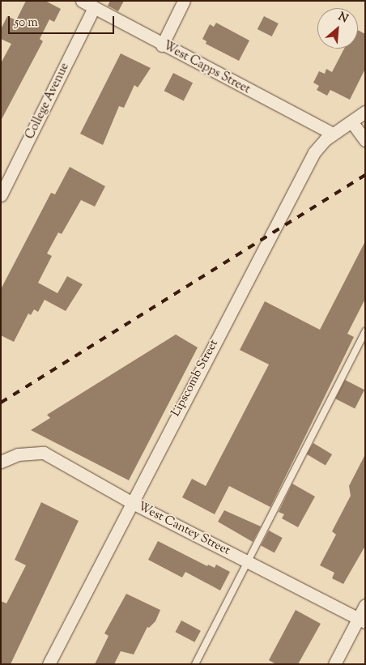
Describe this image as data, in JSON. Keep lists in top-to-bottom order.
{
  "streets": {
    "street": [
      "West Capps Street",
      "College Avenue",
      "Lipscomb Street",
      "West Cantey Street"
    ]
  },
  "crossings": [
    ["West Capps Street", "College Avenue"],
    ["West Capps Street", "Lipscomb Street"],
    ["Lipscomb Street", "West Cantey Street"]
  ],
  "scale_bar": "50 m",
  "north": "top right"
}
